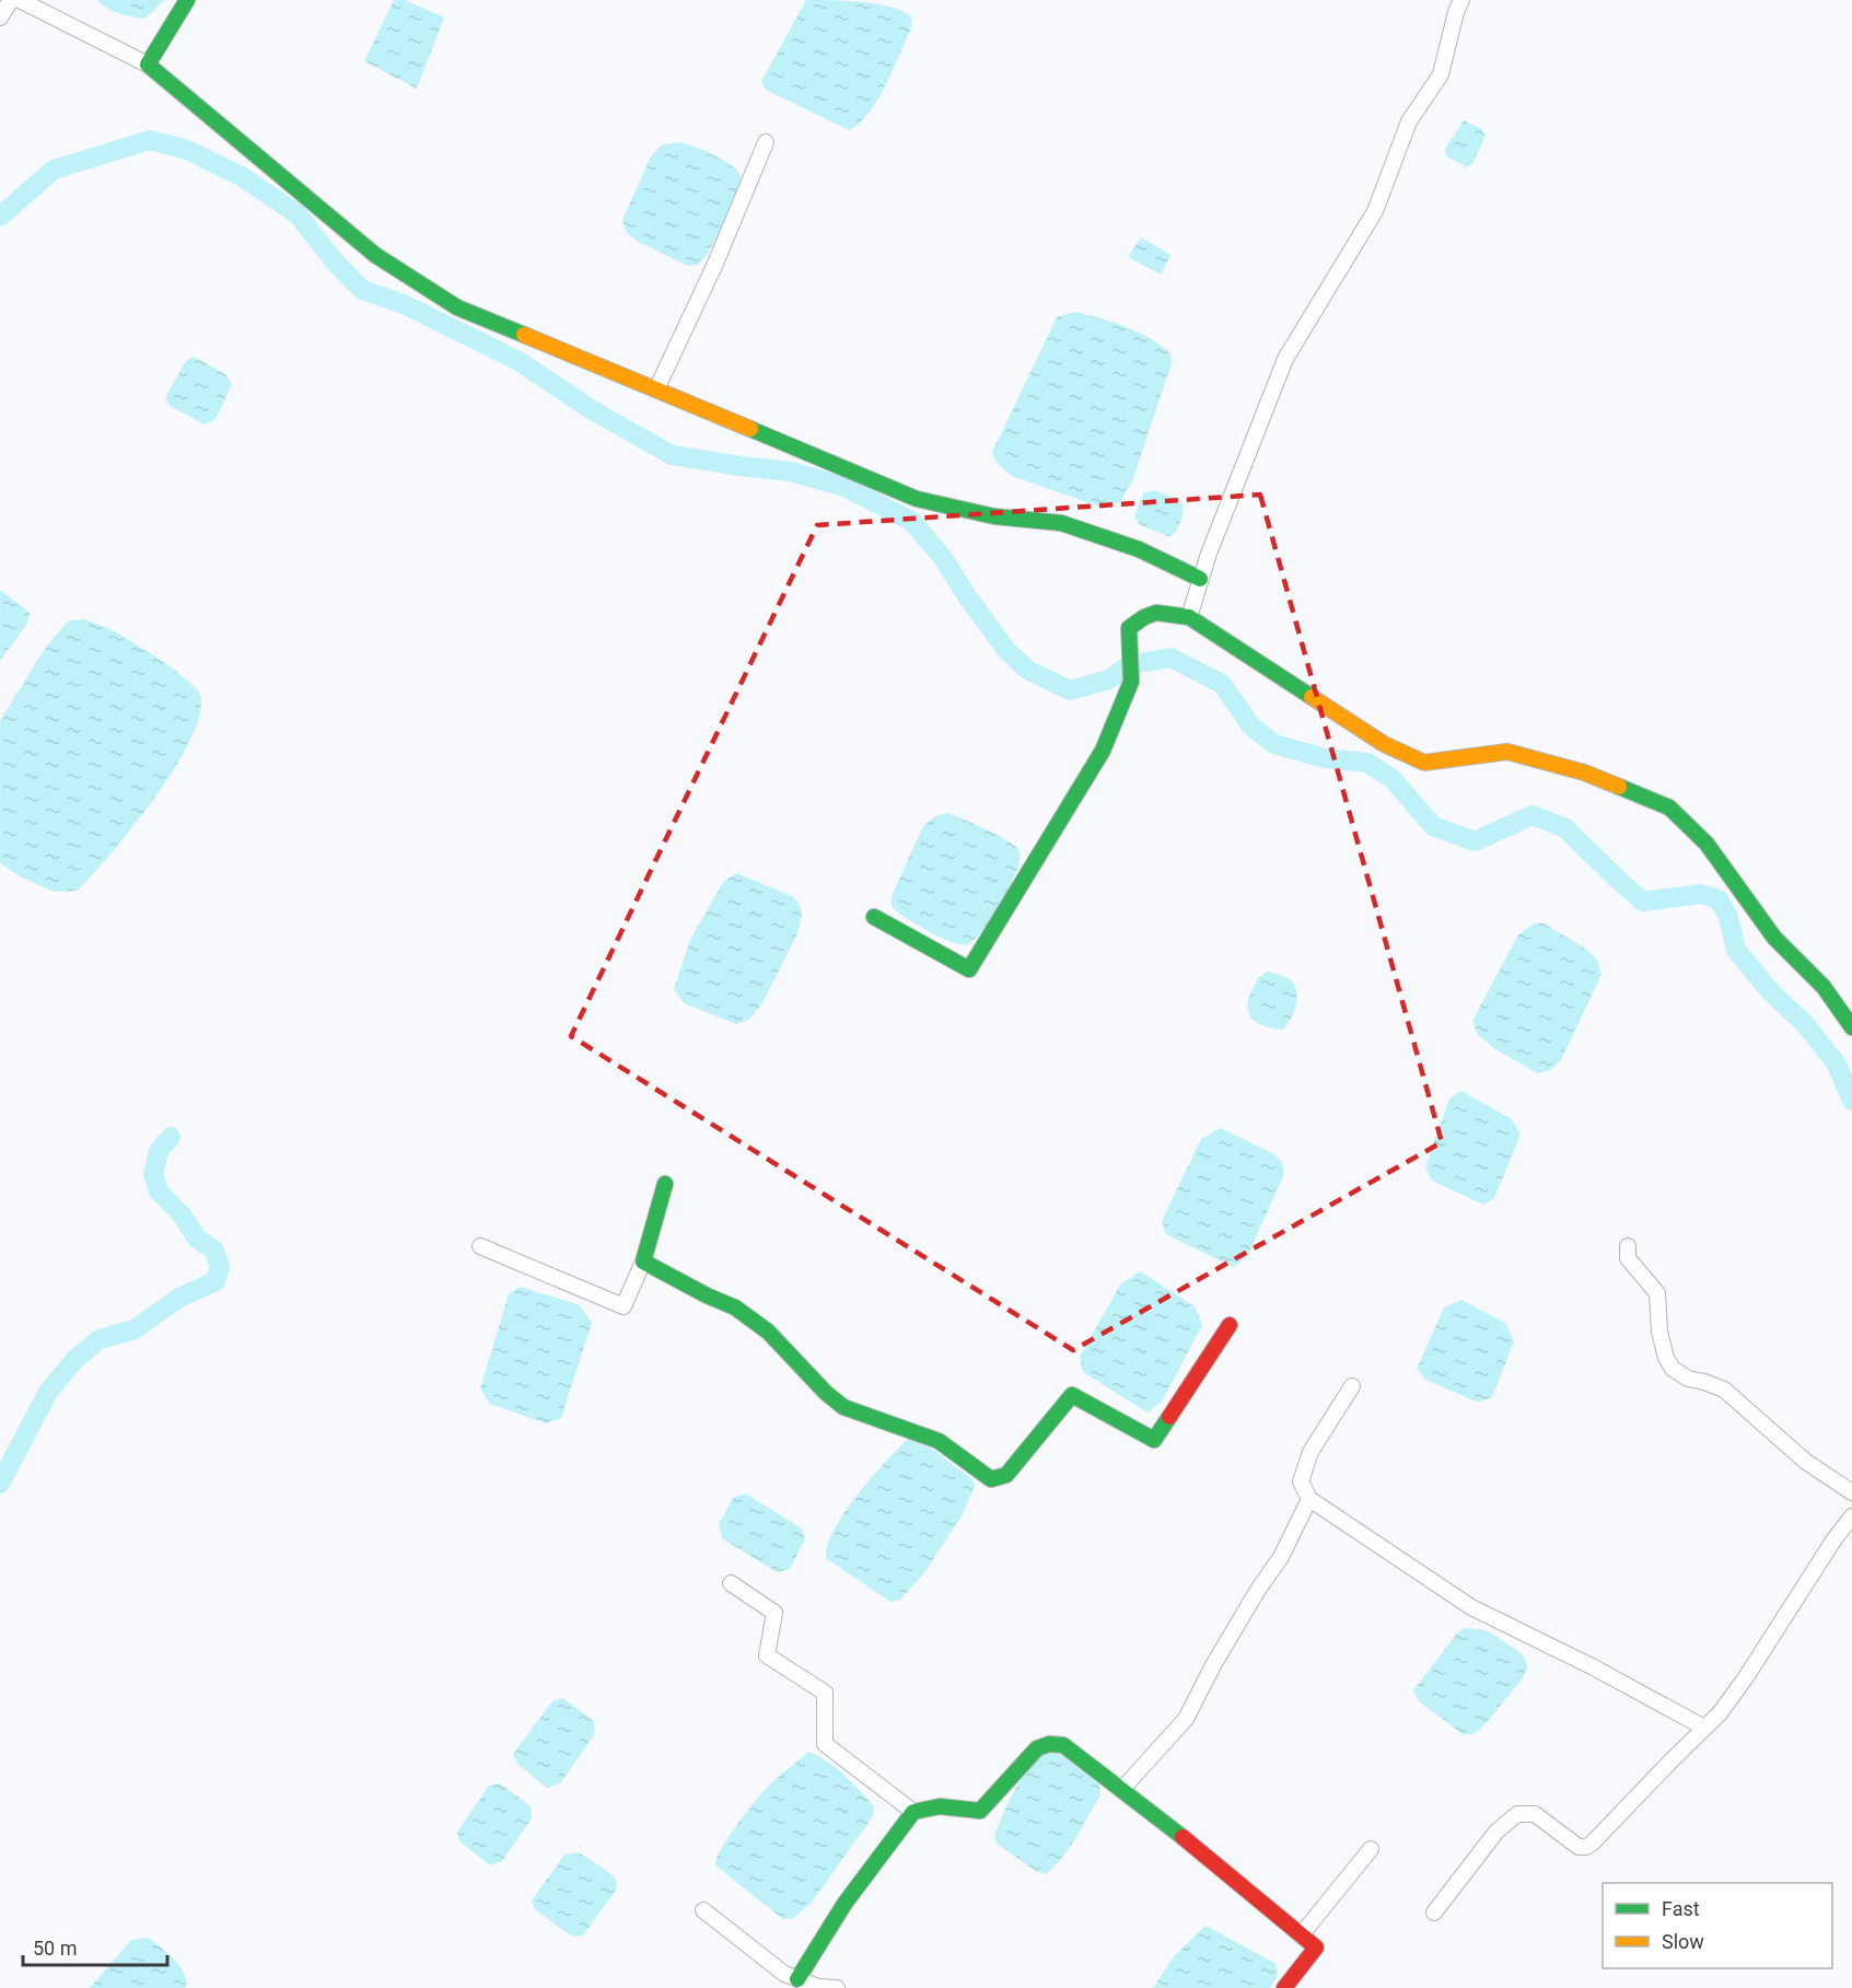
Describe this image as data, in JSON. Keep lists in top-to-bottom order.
{
  "legend": ["Fast", "Slow"],
  "scale_bar": "50 m"
}
